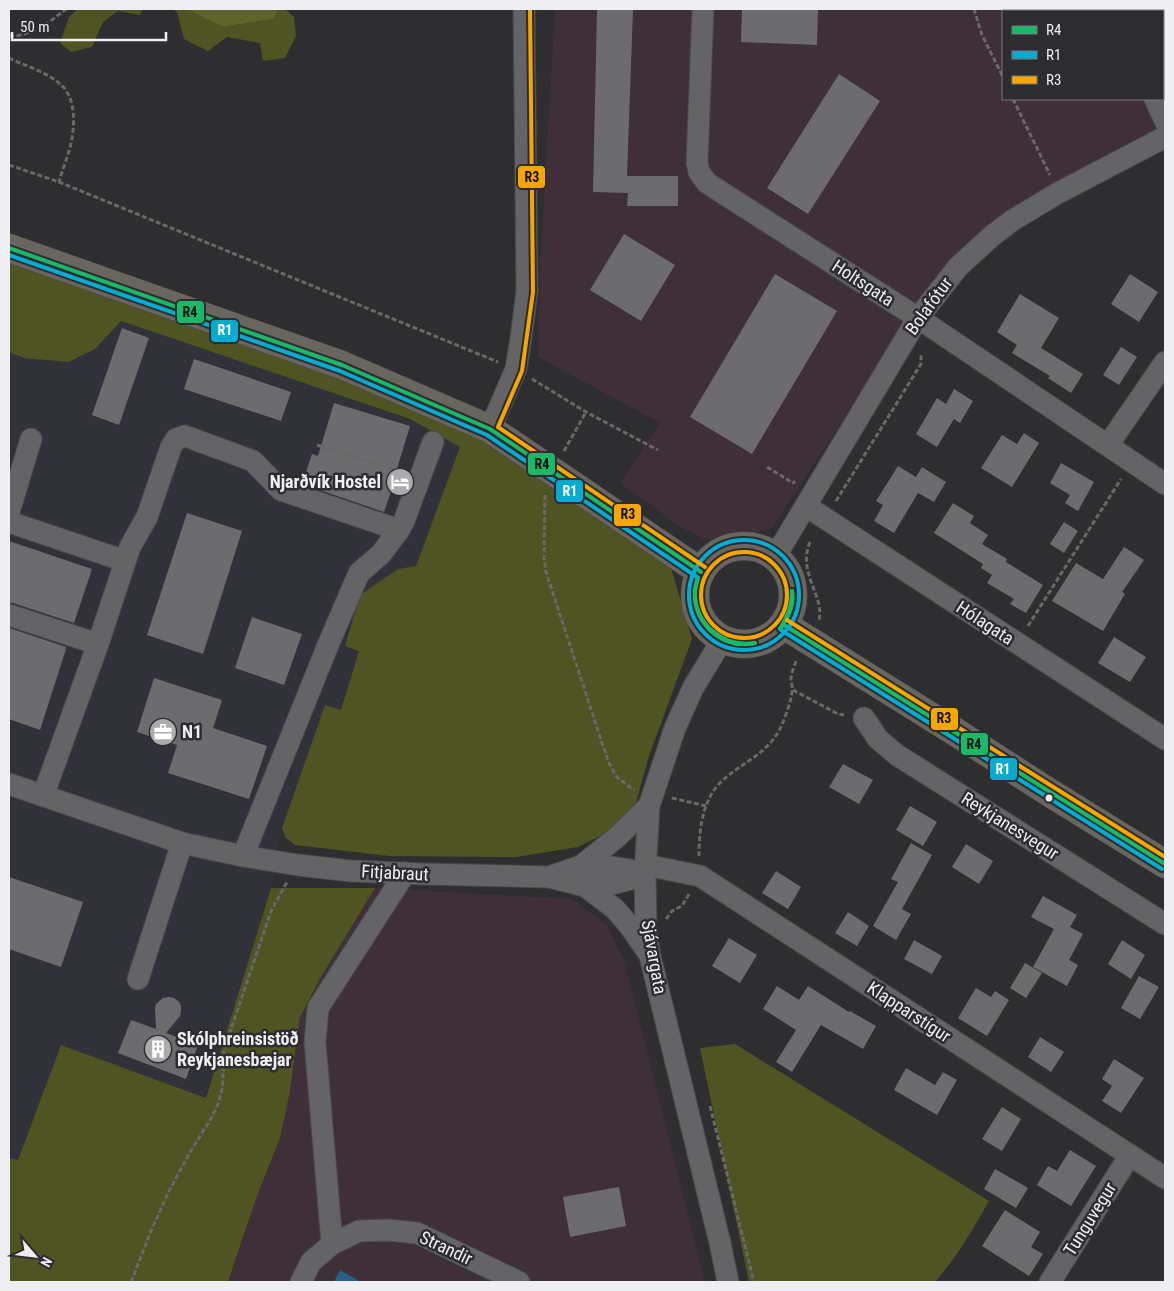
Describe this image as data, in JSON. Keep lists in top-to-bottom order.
{
  "streets": {
    "street": [
      "Holtsgata",
      "Bolafótur",
      "Hólagata",
      "Reykjanesvegur",
      "Fitjabraut",
      "Sjávargata",
      "Klapparstígur",
      "Tunguvegur",
      "Strandir"
    ]
  },
  "crossings": [
    ["Holtsgata", "Bolafótur"],
    ["Bolafótur", "Hólagata"],
    ["Bolafótur", "Sjávargata"],
    ["Fitjabraut", "Sjávargata"],
    ["Fitjabraut", "Klapparstígur"],
    ["Sjávargata", "Klapparstígur"],
    ["Klapparstígur", "Tunguvegur"]
  ],
  "places": {
    "hotel": ["Njarðvík Hostel"],
    "office": ["N1"],
    "building": ["Skólphreinsistöð Reykjanesbæjar"]
  },
  "lines": ["transit line R3", "transit line R4", "transit line R1"],
  "legend": ["R4", "R1", "R3"],
  "scale_bar": "50 m",
  "north": "bottom right"
}
